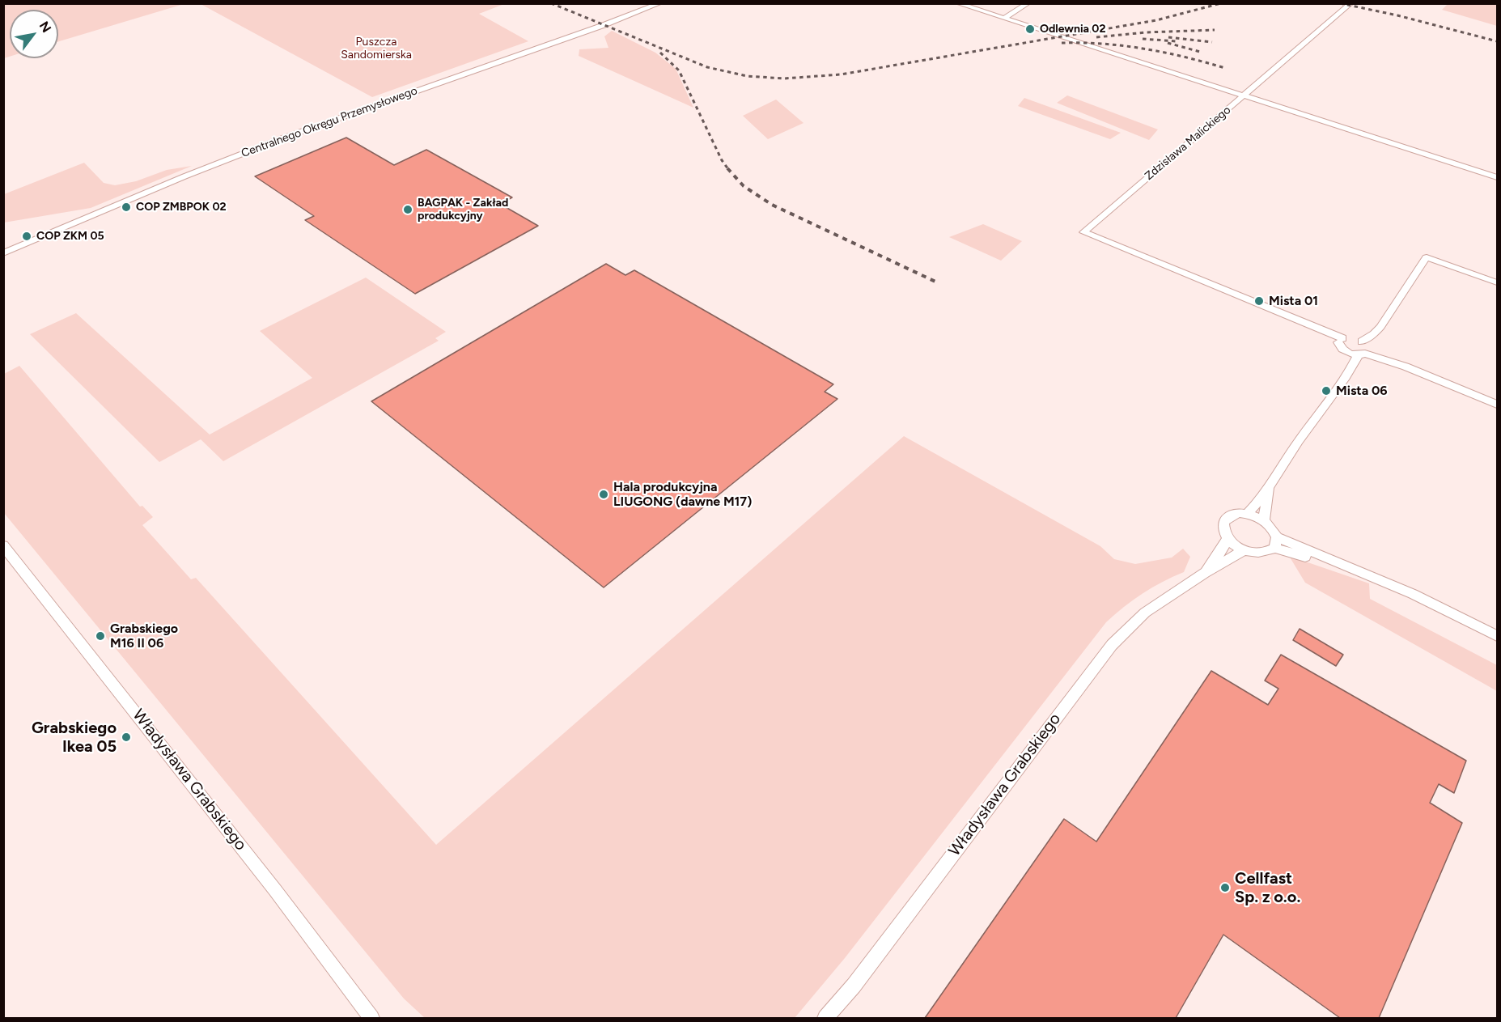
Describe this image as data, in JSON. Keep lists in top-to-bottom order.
{
  "streets": {
    "street": ["Centralnego Okręgu Przemysłowego", "Zdzisława Malickiego", "Władysława Grabskiego"]
  },
  "parks": ["Puszcza Sandomierska"],
  "places": [
    "Odlewnia 02",
    "COP ZMBPOK 02",
    "BAGPAK - Zakład produkcyjny",
    "COP ZKM 05",
    "Mista 01",
    "Mista 06",
    "Hala produkcyjna LIUGONG (dawne M17)",
    "Grabskiego M16 II 06",
    "Grabskiego Ikea 05",
    "Cellfast Sp. z o.o."
  ],
  "north": "top right"
}
